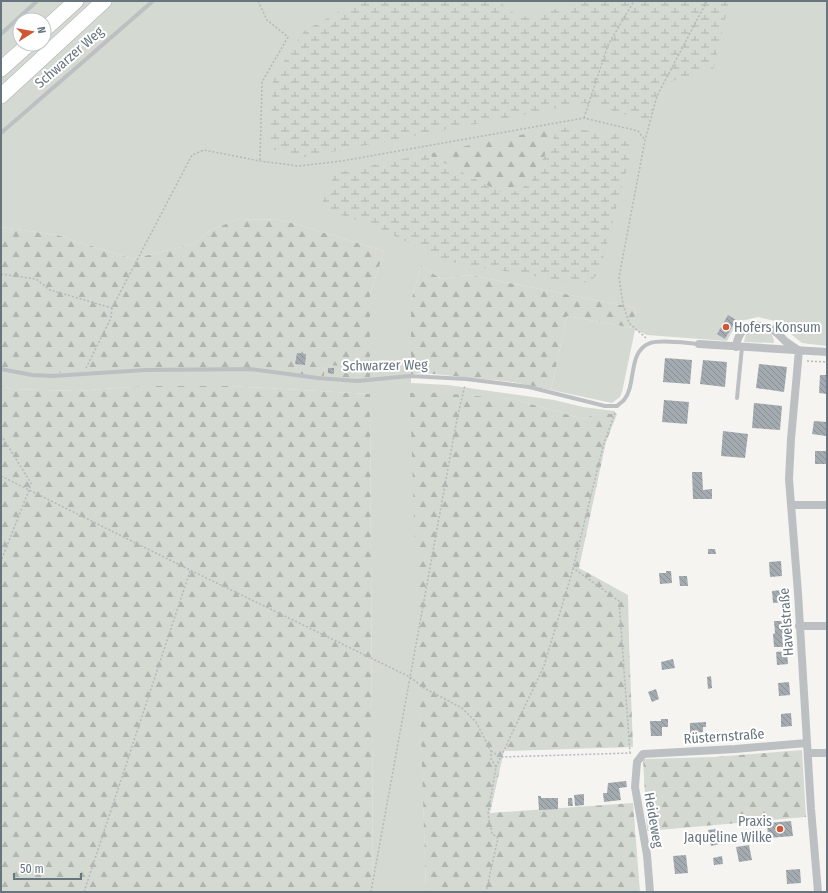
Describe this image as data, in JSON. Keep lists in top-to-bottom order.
{
  "streets": {
    "street": ["Havelstraße", "Rüsternstraße", "Heideweg"],
    "lane": ["Schwarzer Weg"]
  },
  "crossings": [
    ["Havelstraße", "Rüsternstraße"],
    ["Rüsternstraße", "Heideweg"]
  ],
  "places": ["Hofers Konsum", "Praxis Jaqueline Wilke"],
  "scale_bar": "50 m",
  "north": "right"
}
